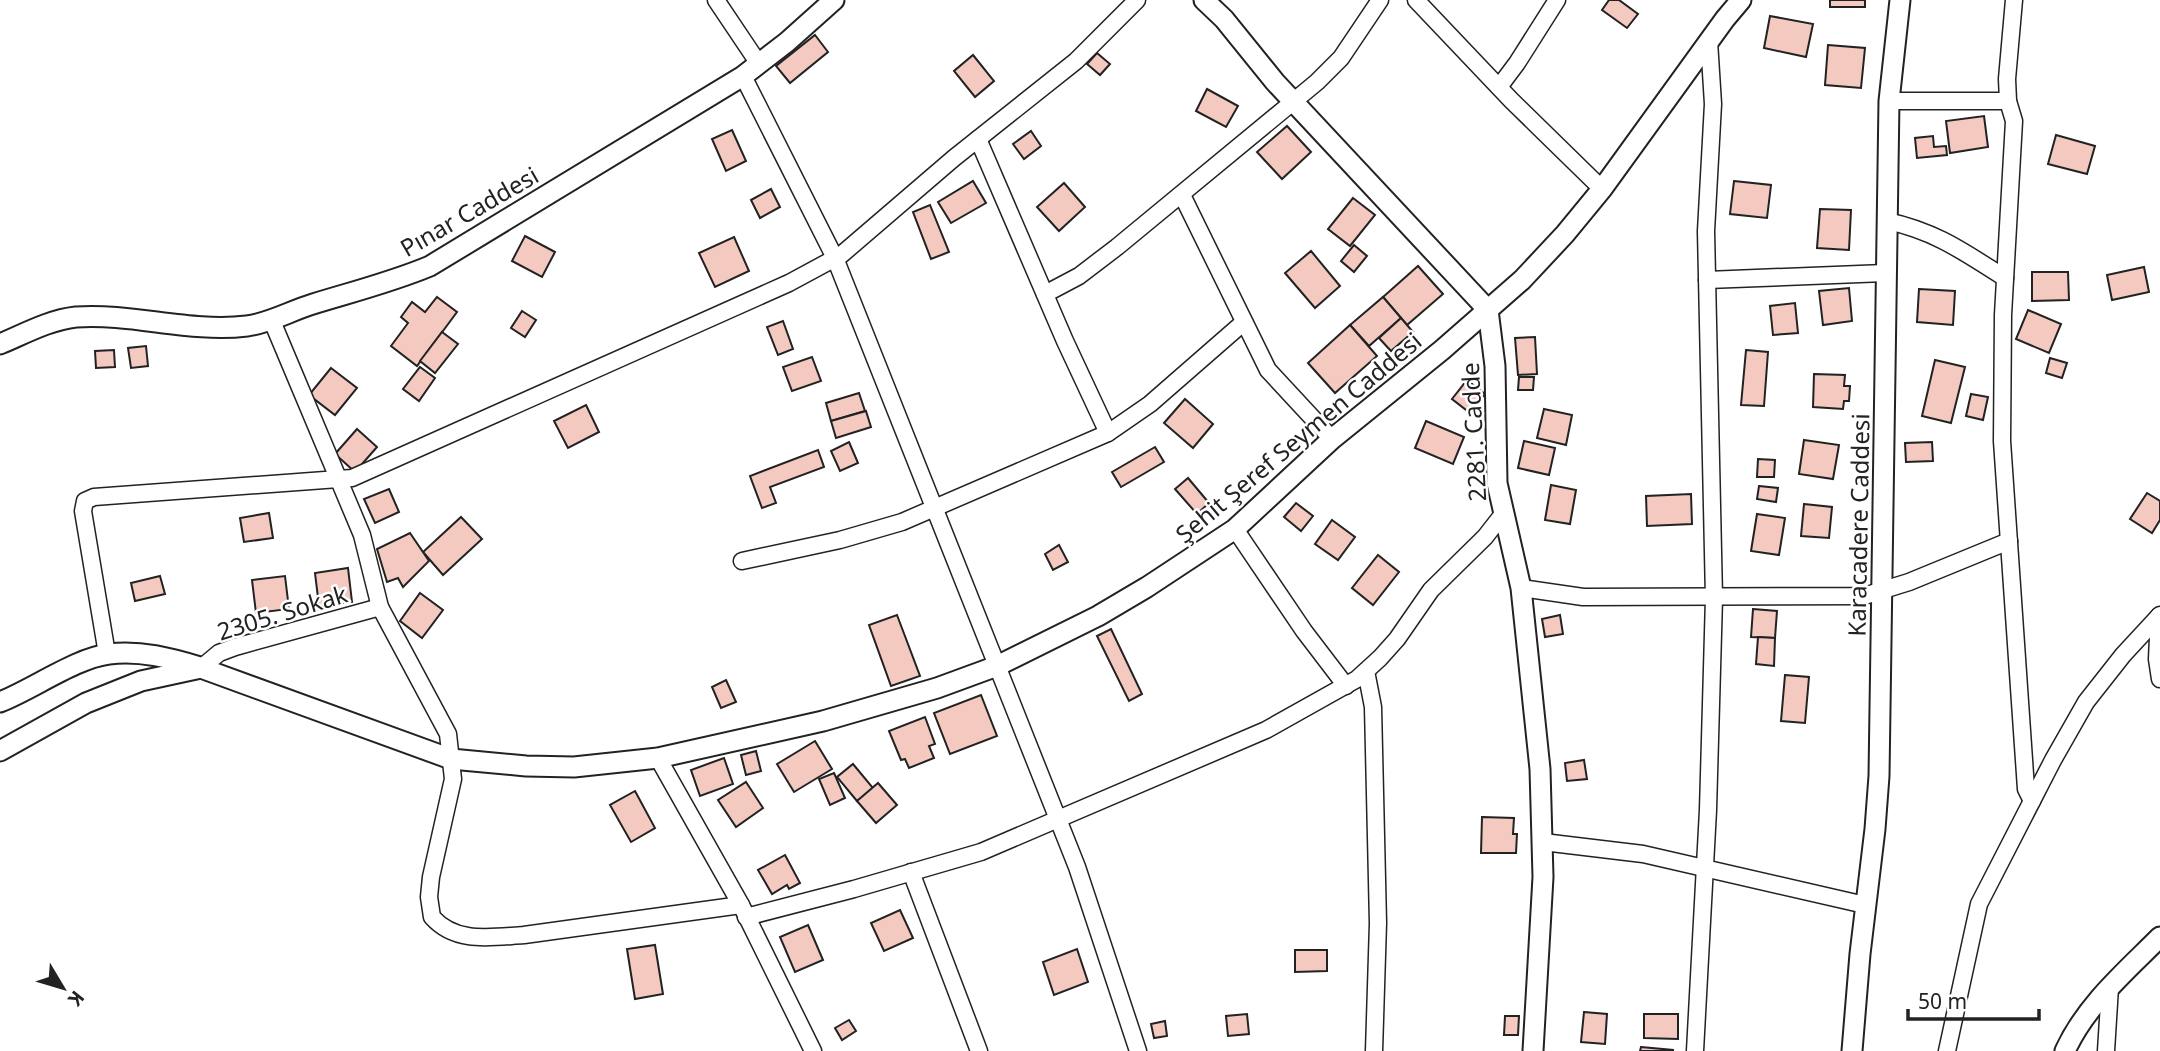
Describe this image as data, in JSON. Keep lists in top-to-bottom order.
{
  "streets": {
    "street": [
      "Pınar Caddesi",
      "2281. Cadde",
      "Şehit Şeref Seymen Caddesi",
      "Karacadere Caddesi",
      "2305. Sokak"
    ]
  },
  "crossings": [
    ["2281. Cadde", "Şehit Şeref Seymen Caddesi"],
    ["Şehit Şeref Seymen Caddesi", "2305. Sokak"]
  ],
  "scale_bar": "50 m",
  "north": "bottom right"
}
